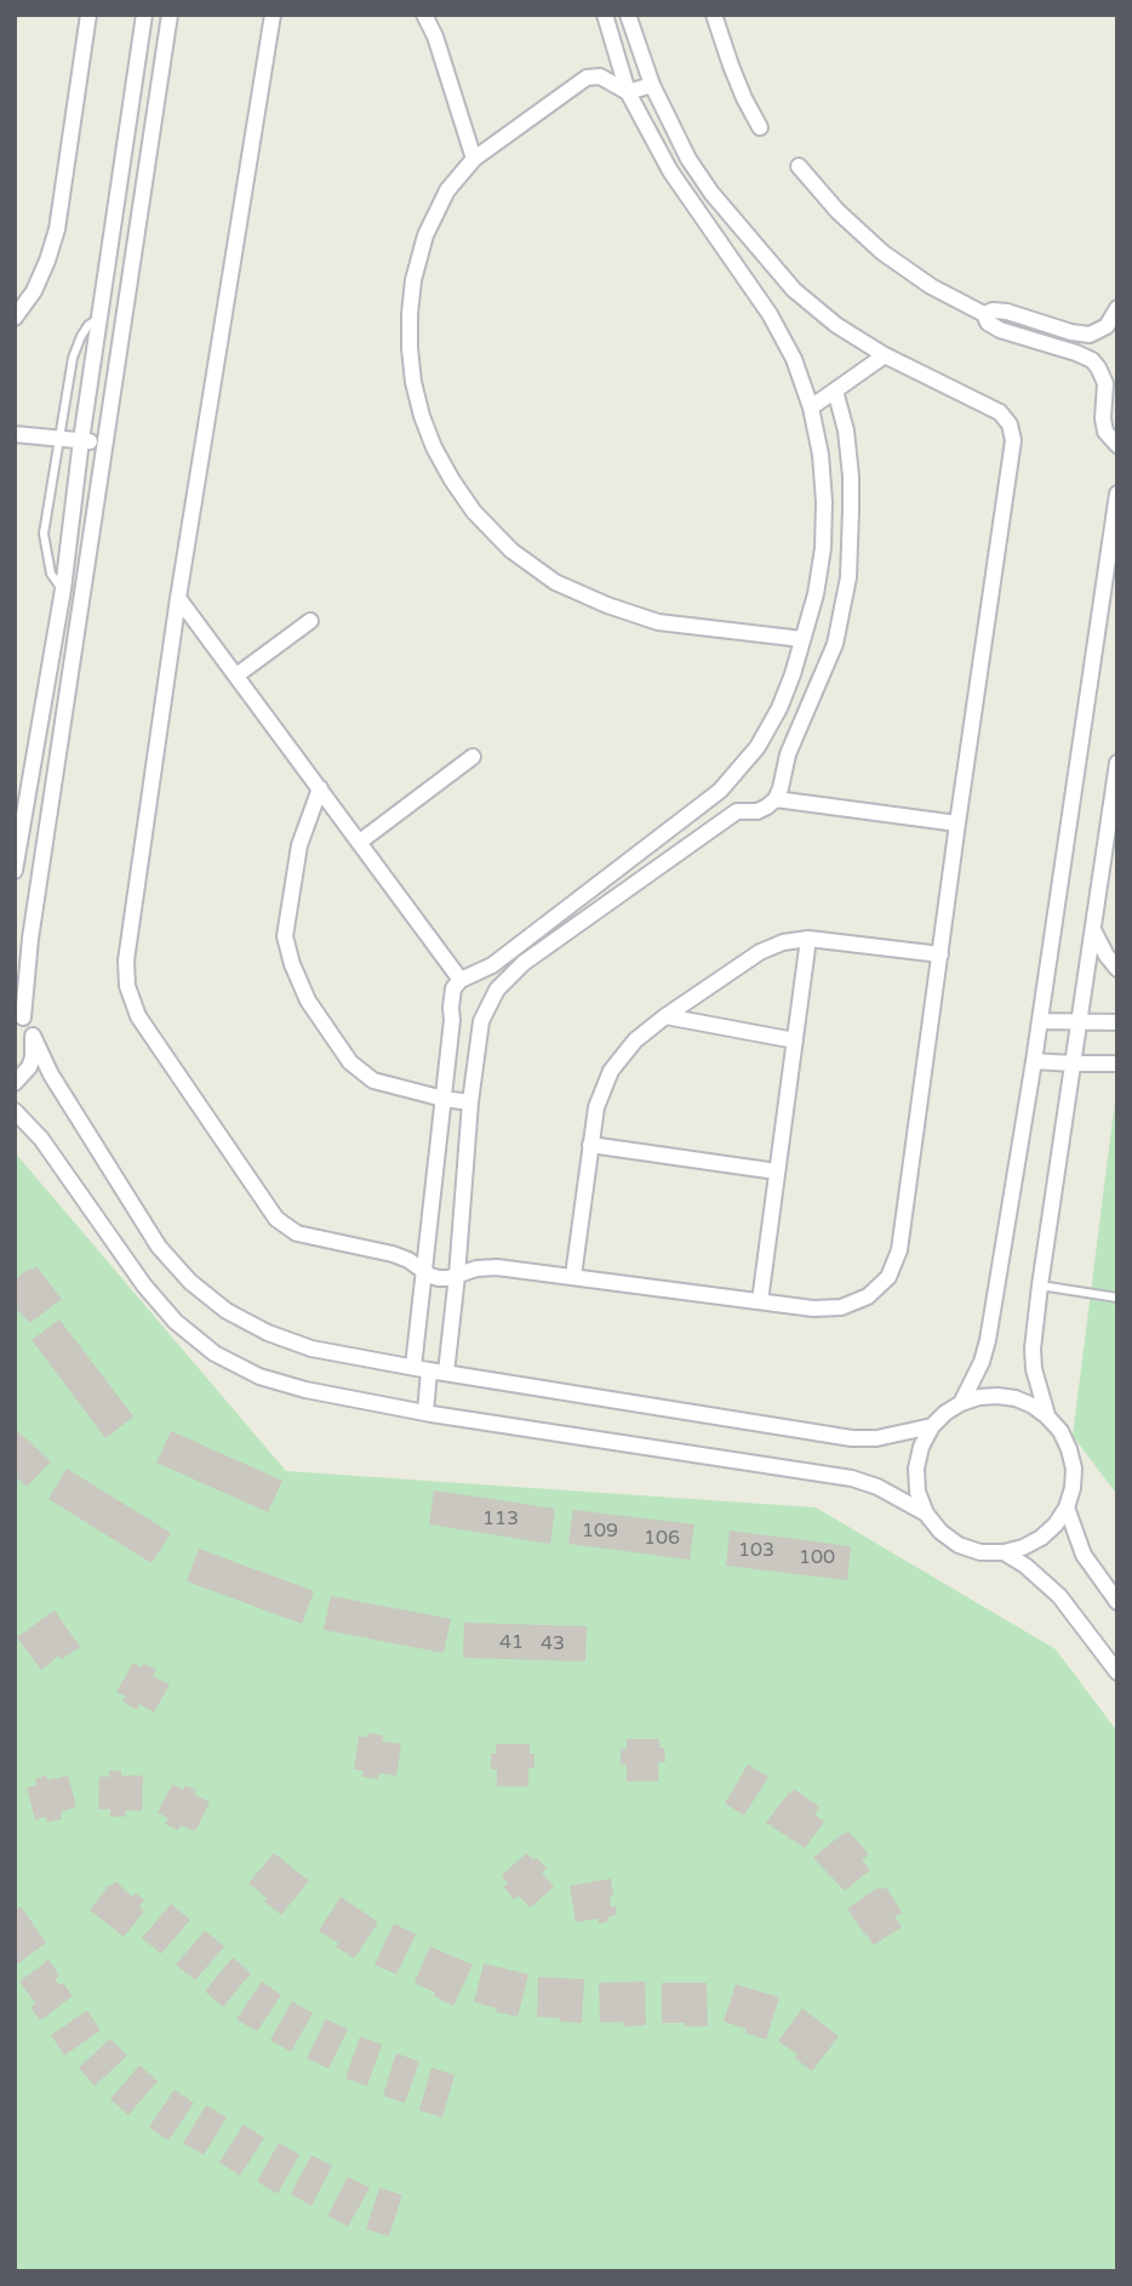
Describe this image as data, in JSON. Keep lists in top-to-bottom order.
{
  "house_numbers": [
    "113",
    "109",
    "106",
    "103",
    "100",
    "41",
    "43"
  ]
}
